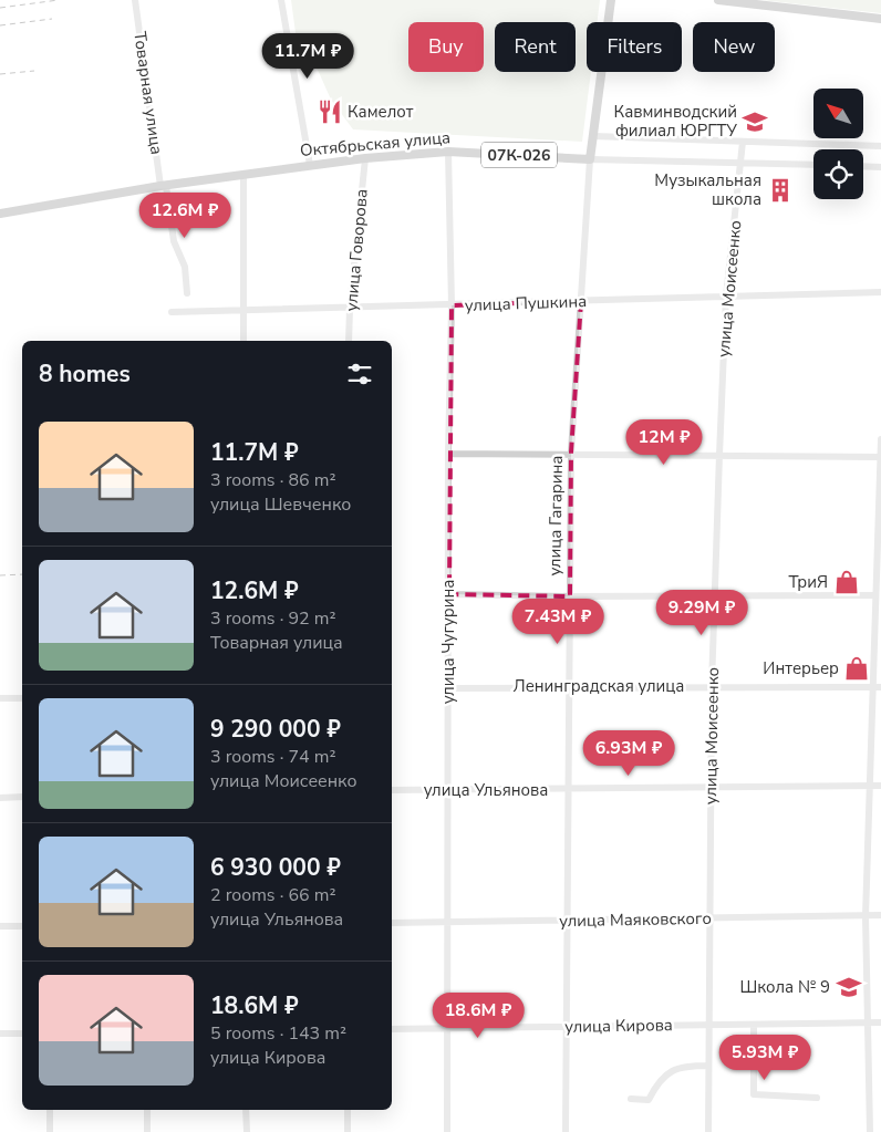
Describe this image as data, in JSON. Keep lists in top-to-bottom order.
{
  "streets": {
    "main road": ["Октябрьская улица", "07К-026", "улица Гагарина"],
    "street": [
      "Товарная улица",
      "улица Говорова",
      "улица Моисеенко",
      "улица Пушкина",
      "улица Чугурина",
      "Ленинградская улица",
      "улица Ульянова",
      "улица Маяковского",
      "улица Кирова"
    ]
  },
  "crossings": [
    ["Товарная улица", "Октябрьская улица"],
    ["Октябрьская улица", "улица Говорова"],
    ["Октябрьская улица", "улица Моисеенко"],
    ["Октябрьская улица", "улица Гагарина"],
    ["Октябрьская улица", "улица Чугурина"],
    ["улица Говорова", "улица Пушкина"],
    ["улица Моисеенко", "улица Пушкина"],
    ["улица Моисеенко", "Ленинградская улица"],
    ["улица Моисеенко", "улица Ульянова"],
    ["улица Моисеенко", "улица Маяковского"],
    ["улица Моисеенко", "улица Кирова"],
    ["улица Пушкина", "улица Гагарина"],
    ["улица Пушкина", "улица Чугурина"],
    ["улица Гагарина", "Ленинградская улица"],
    ["улица Гагарина", "улица Ульянова"],
    ["улица Гагарина", "улица Маяковского"],
    ["улица Гагарина", "улица Кирова"],
    ["улица Чугурина", "Ленинградская улица"],
    ["улица Чугурина", "улица Ульянова"],
    ["улица Чугурина", "улица Маяковского"],
    ["улица Чугурина", "улица Кирова"]
  ],
  "places": {
    "restaurant": ["Камелот"],
    "school or university": ["Кавминводский филиал ЮРГТУ", "Школа № 9"],
    "building": ["Музыкальная школа"],
    "shop": ["ТриЯ", "Интерьер"]
  },
  "north": "top left",
  "page": {
    "chip": [
      "Buy",
      "Rent",
      "Filters",
      "New"
    ],
    "price": [
      "11.7M ₽",
      "12.6M ₽",
      "12M ₽",
      "9.29M ₽",
      "7.43M ₽",
      "6.93M ₽",
      "18.6M ₽",
      "5.93M ₽"
    ],
    "heading": "8 homes",
    "list": [
      {
        "name": "11.7M ₽",
        "note": "3 rooms · 86 m² · улица Шевченко"
      },
      {
        "name": "12.6M ₽",
        "note": "3 rooms · 92 m² · Товарная улица"
      },
      {
        "name": "9 290 000 ₽",
        "note": "3 rooms · 74 m² · улица Моисеенко"
      },
      {
        "name": "6 930 000 ₽",
        "note": "2 rooms · 66 m² · улица Ульянова"
      },
      {
        "name": "18.6M ₽",
        "note": "5 rooms · 143 m² · улица Кирова"
      }
    ]
  }
}
